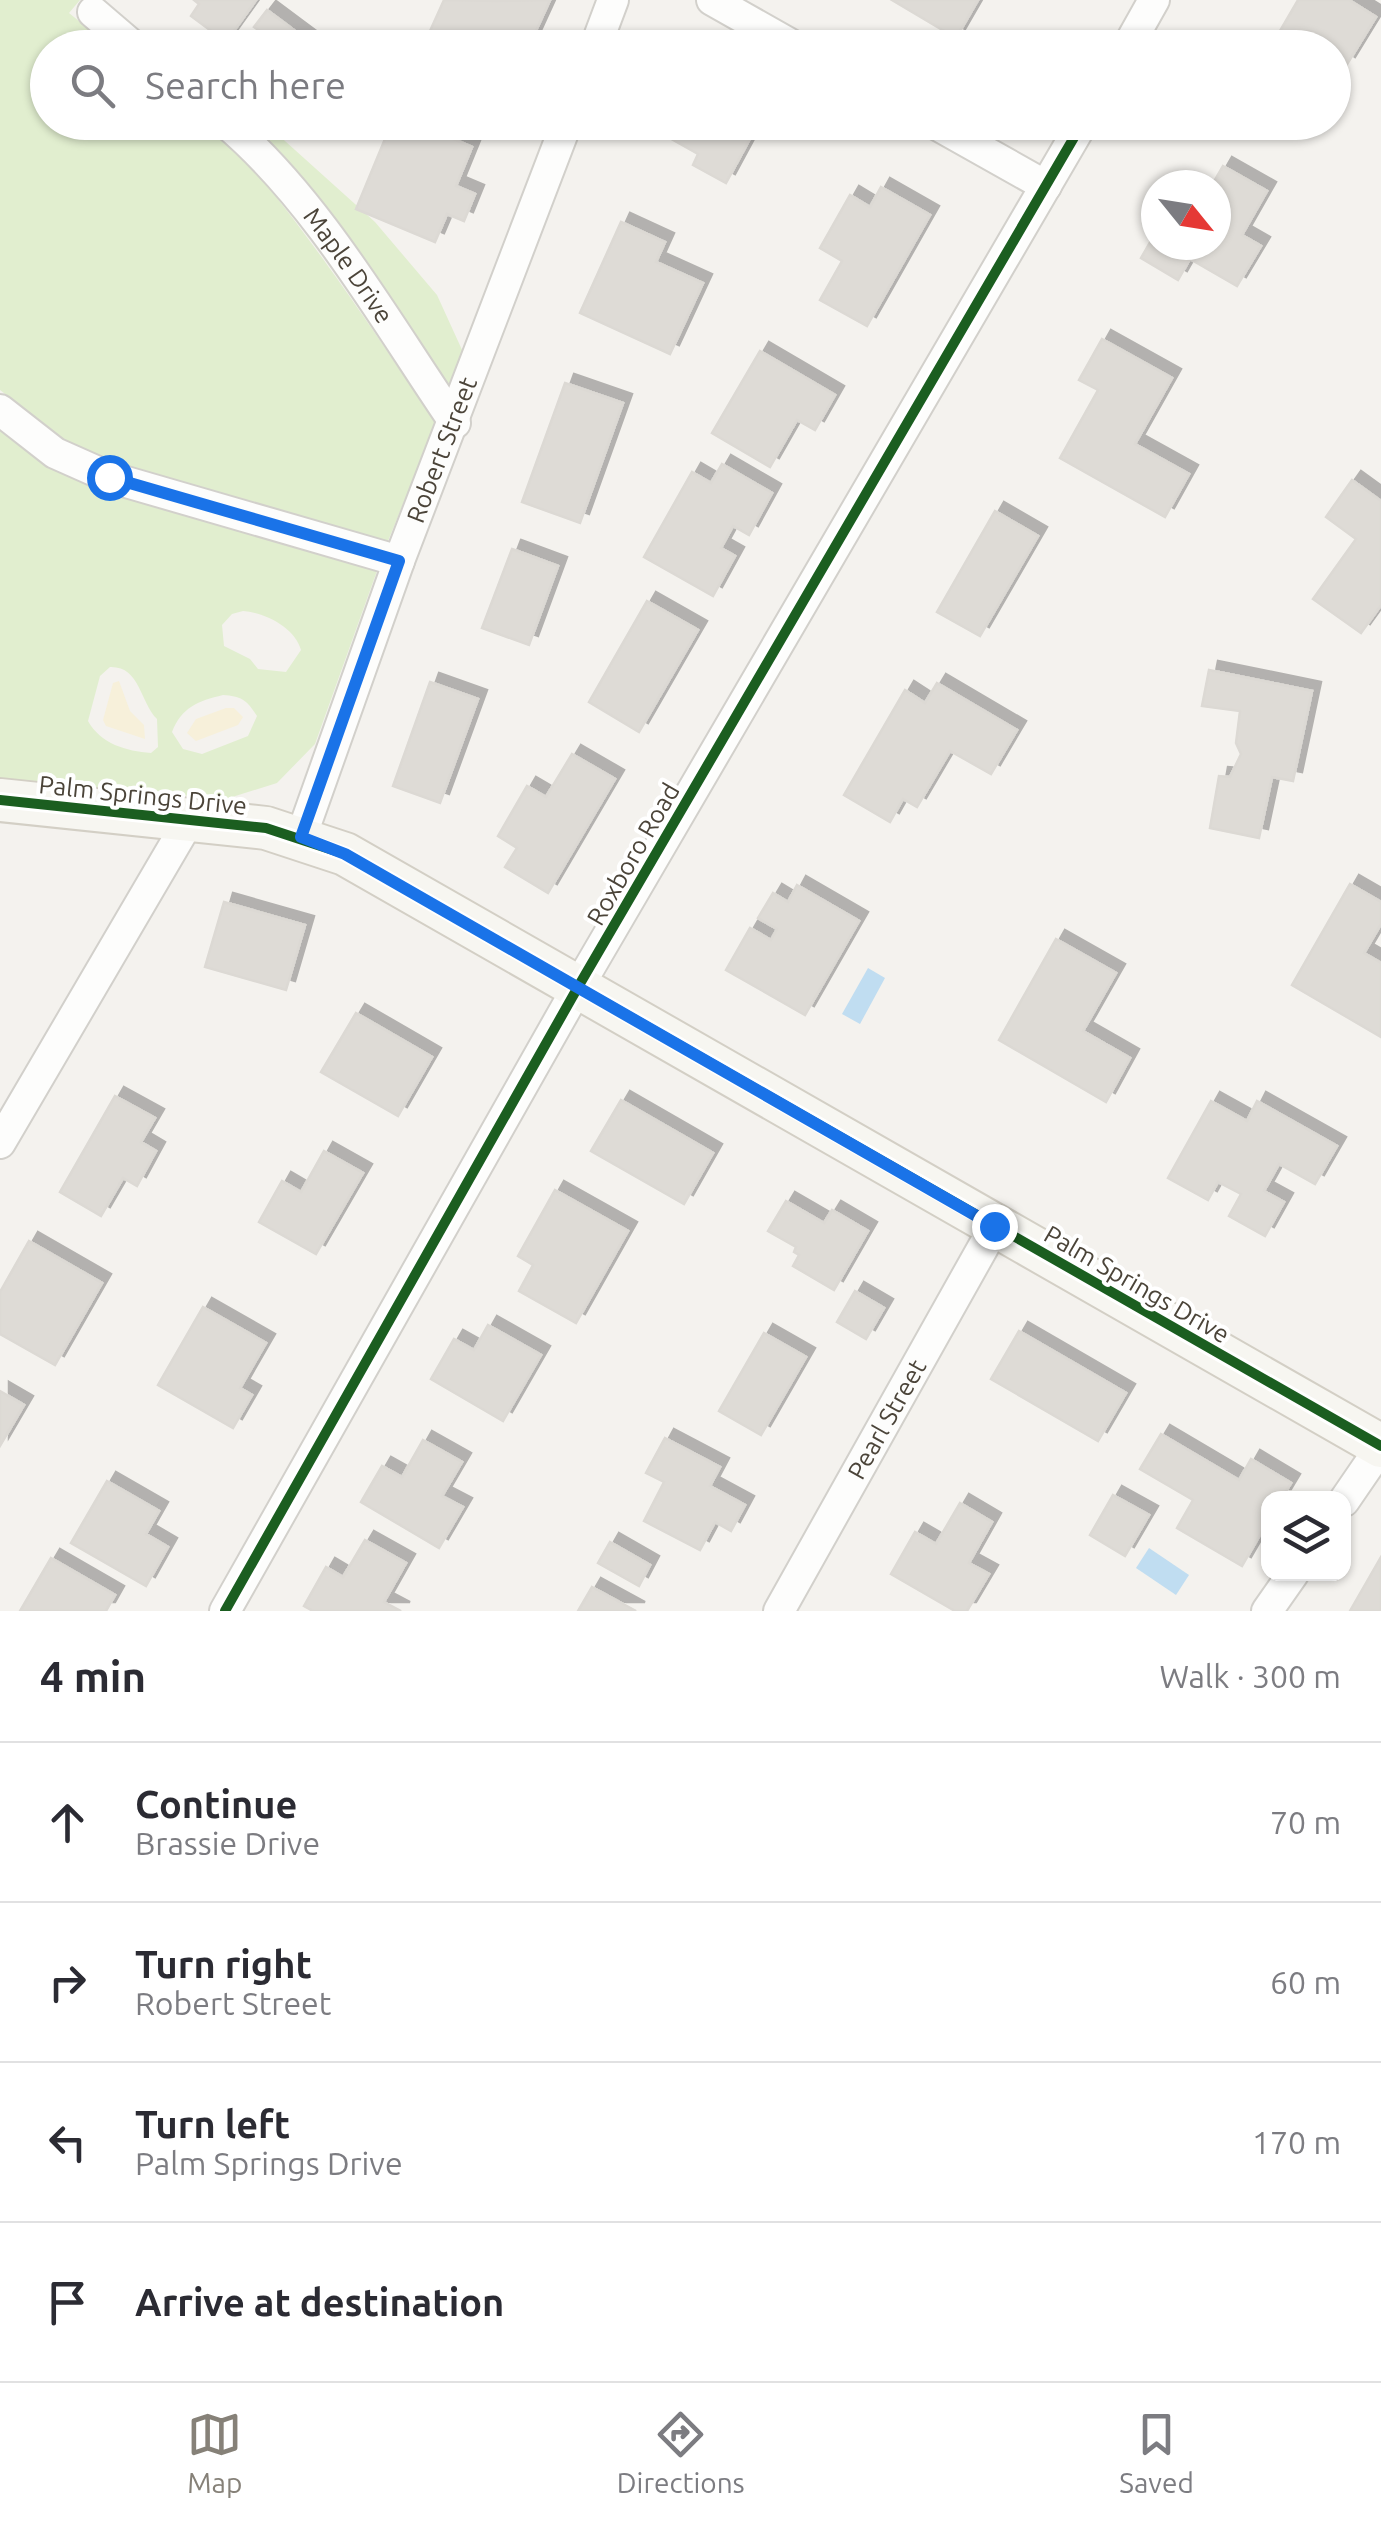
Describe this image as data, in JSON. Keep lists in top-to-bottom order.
{
  "streets": {
    "street": [
      "Maple Drive",
      "Robert Street",
      "Palm Springs Drive",
      "Roxboro Road",
      "Pearl Street"
    ]
  },
  "crossings": [
    ["Maple Drive", "Robert Street"],
    ["Robert Street", "Palm Springs Drive"],
    ["Palm Springs Drive", "Roxboro Road"],
    ["Palm Springs Drive", "Pearl Street"]
  ],
  "north": "bottom right",
  "page": {
    "search": "Search here",
    "heading": ["4 min", "Walk · 300 m"],
    "list": [
      ["Continue", "Brassie Drive", "70 m"],
      ["Turn right", "Robert Street", "60 m"],
      ["Turn left", "Palm Springs Drive", "170 m"],
      "Arrive at destination"
    ],
    "nav": ["Map", "Directions", "Saved"]
  }
}
